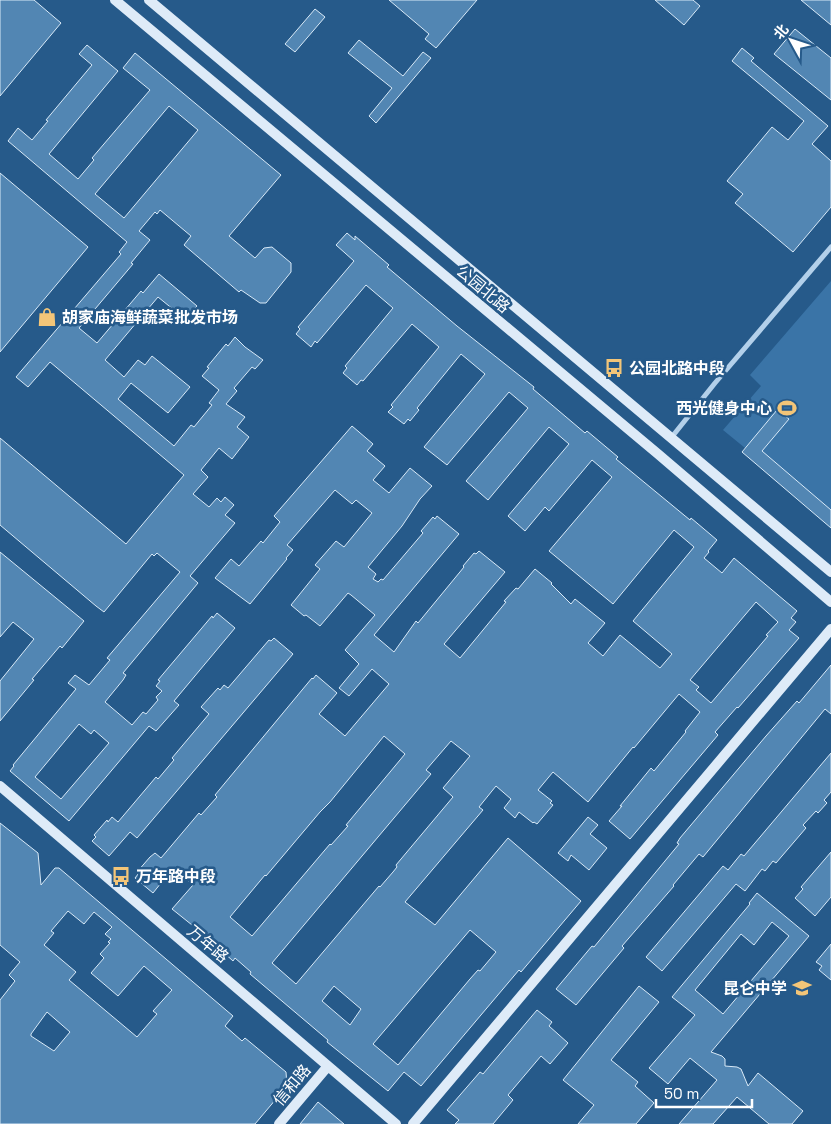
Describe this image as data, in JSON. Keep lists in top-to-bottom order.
{
  "streets": {
    "main road": ["公园北路", "万年路", "信和路"]
  },
  "crossings": [
    ["万年路", "信和路"]
  ],
  "places": {
    "shop": ["胡家庙海鲜蔬菜批发市场"],
    "bus stop": ["公园北路中段", "万年路中段"],
    "sports": ["西光健身中心"],
    "school or university": ["昆仑中学"]
  },
  "scale_bar": "50 m",
  "north": "top left"
}
